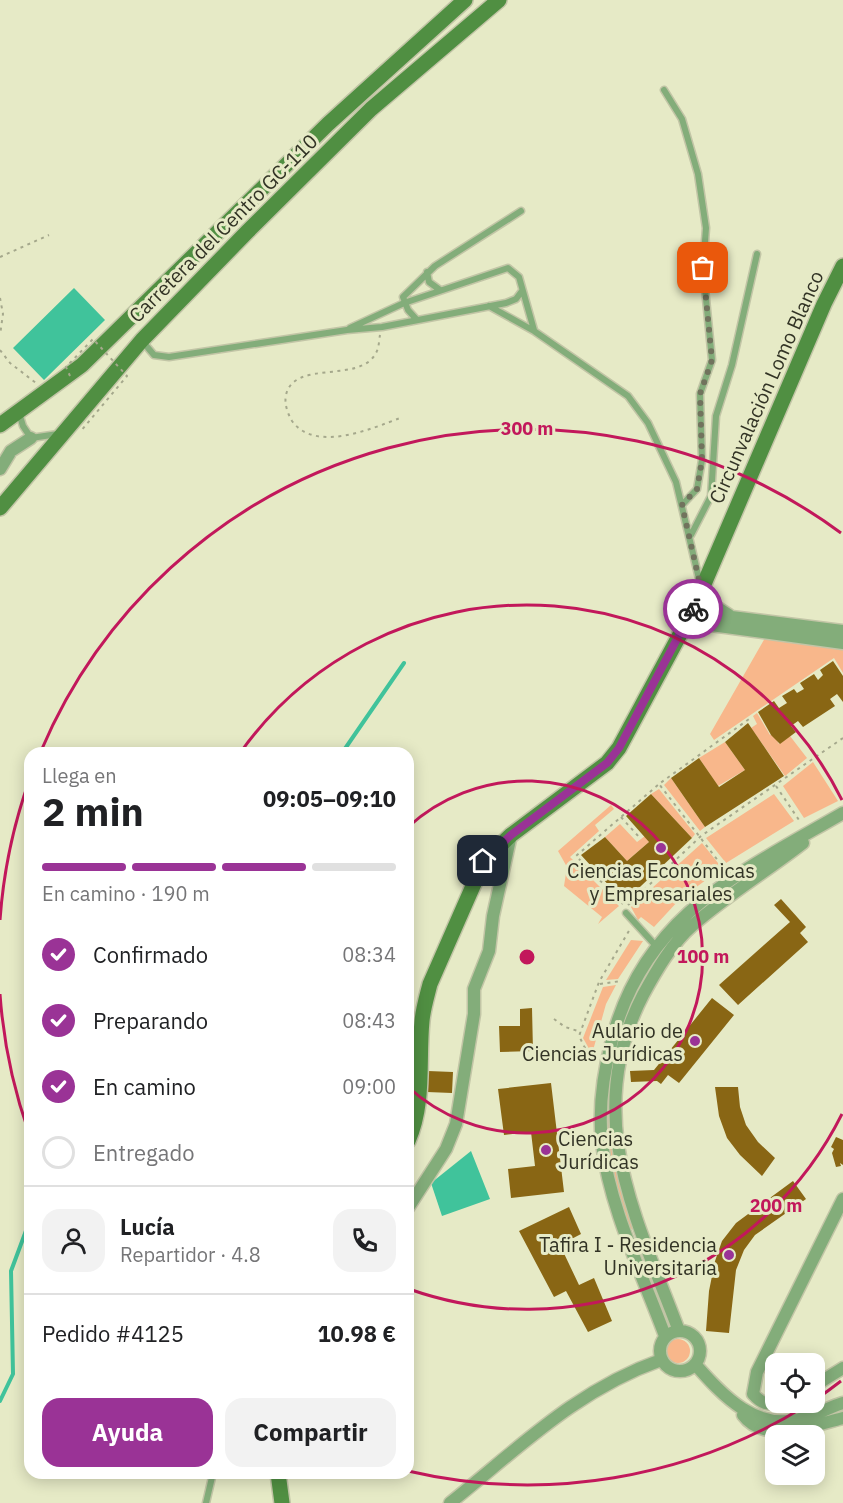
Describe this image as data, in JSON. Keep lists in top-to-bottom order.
{
  "streets": {
    "main road": ["Carretera del Centro GC-110", "Circunvalación Lomo Blanco"]
  },
  "places": [
    "Ciencias Económicas y Empresariales",
    "Aulario de Ciencias Jurídicas",
    "Ciencias Jurídicas",
    "Tafira I - Residencia Universitaria"
  ],
  "page": {
    "heading": ["2 min", "Llega en", "09:05–09:10"],
    "panel": [
      "Lucía",
      "Repartidor · 4.8",
      "Pedido #4125",
      "10.98 €"
    ],
    "bar": "En camino · 190 m",
    "list": [
      ["Confirmado", "08:34"],
      ["Preparando", "08:43"],
      ["En camino", "09:00"],
      "Entregado"
    ],
    "buttons": ["Ayuda", "Compartir"]
  },
  "rings": ["300 m", "100 m", "200 m"]
}
